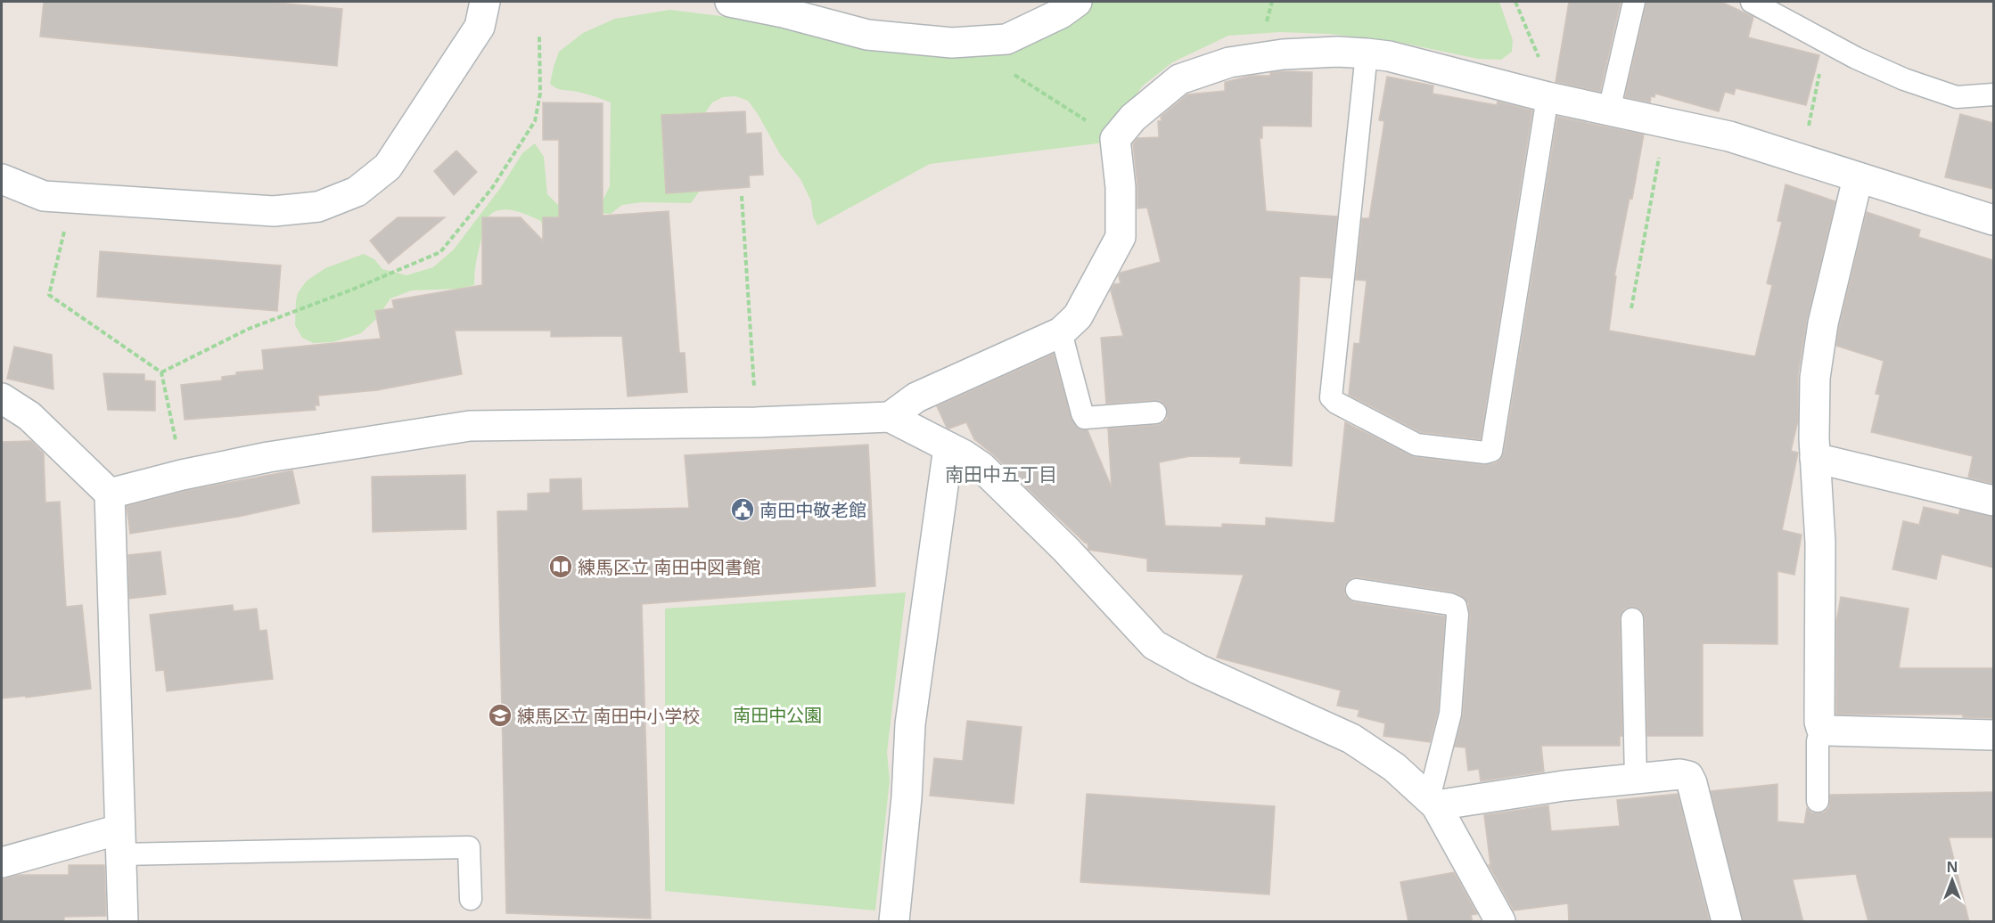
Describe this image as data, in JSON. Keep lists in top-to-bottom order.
{
  "districts": ["南田中五丁目"],
  "parks": ["南田中公園"],
  "places": {
    "public building": ["南田中敬老館"],
    "library": ["練馬区立 南田中図書館"],
    "school or university": ["練馬区立 南田中小学校"]
  },
  "north": "top"
}
